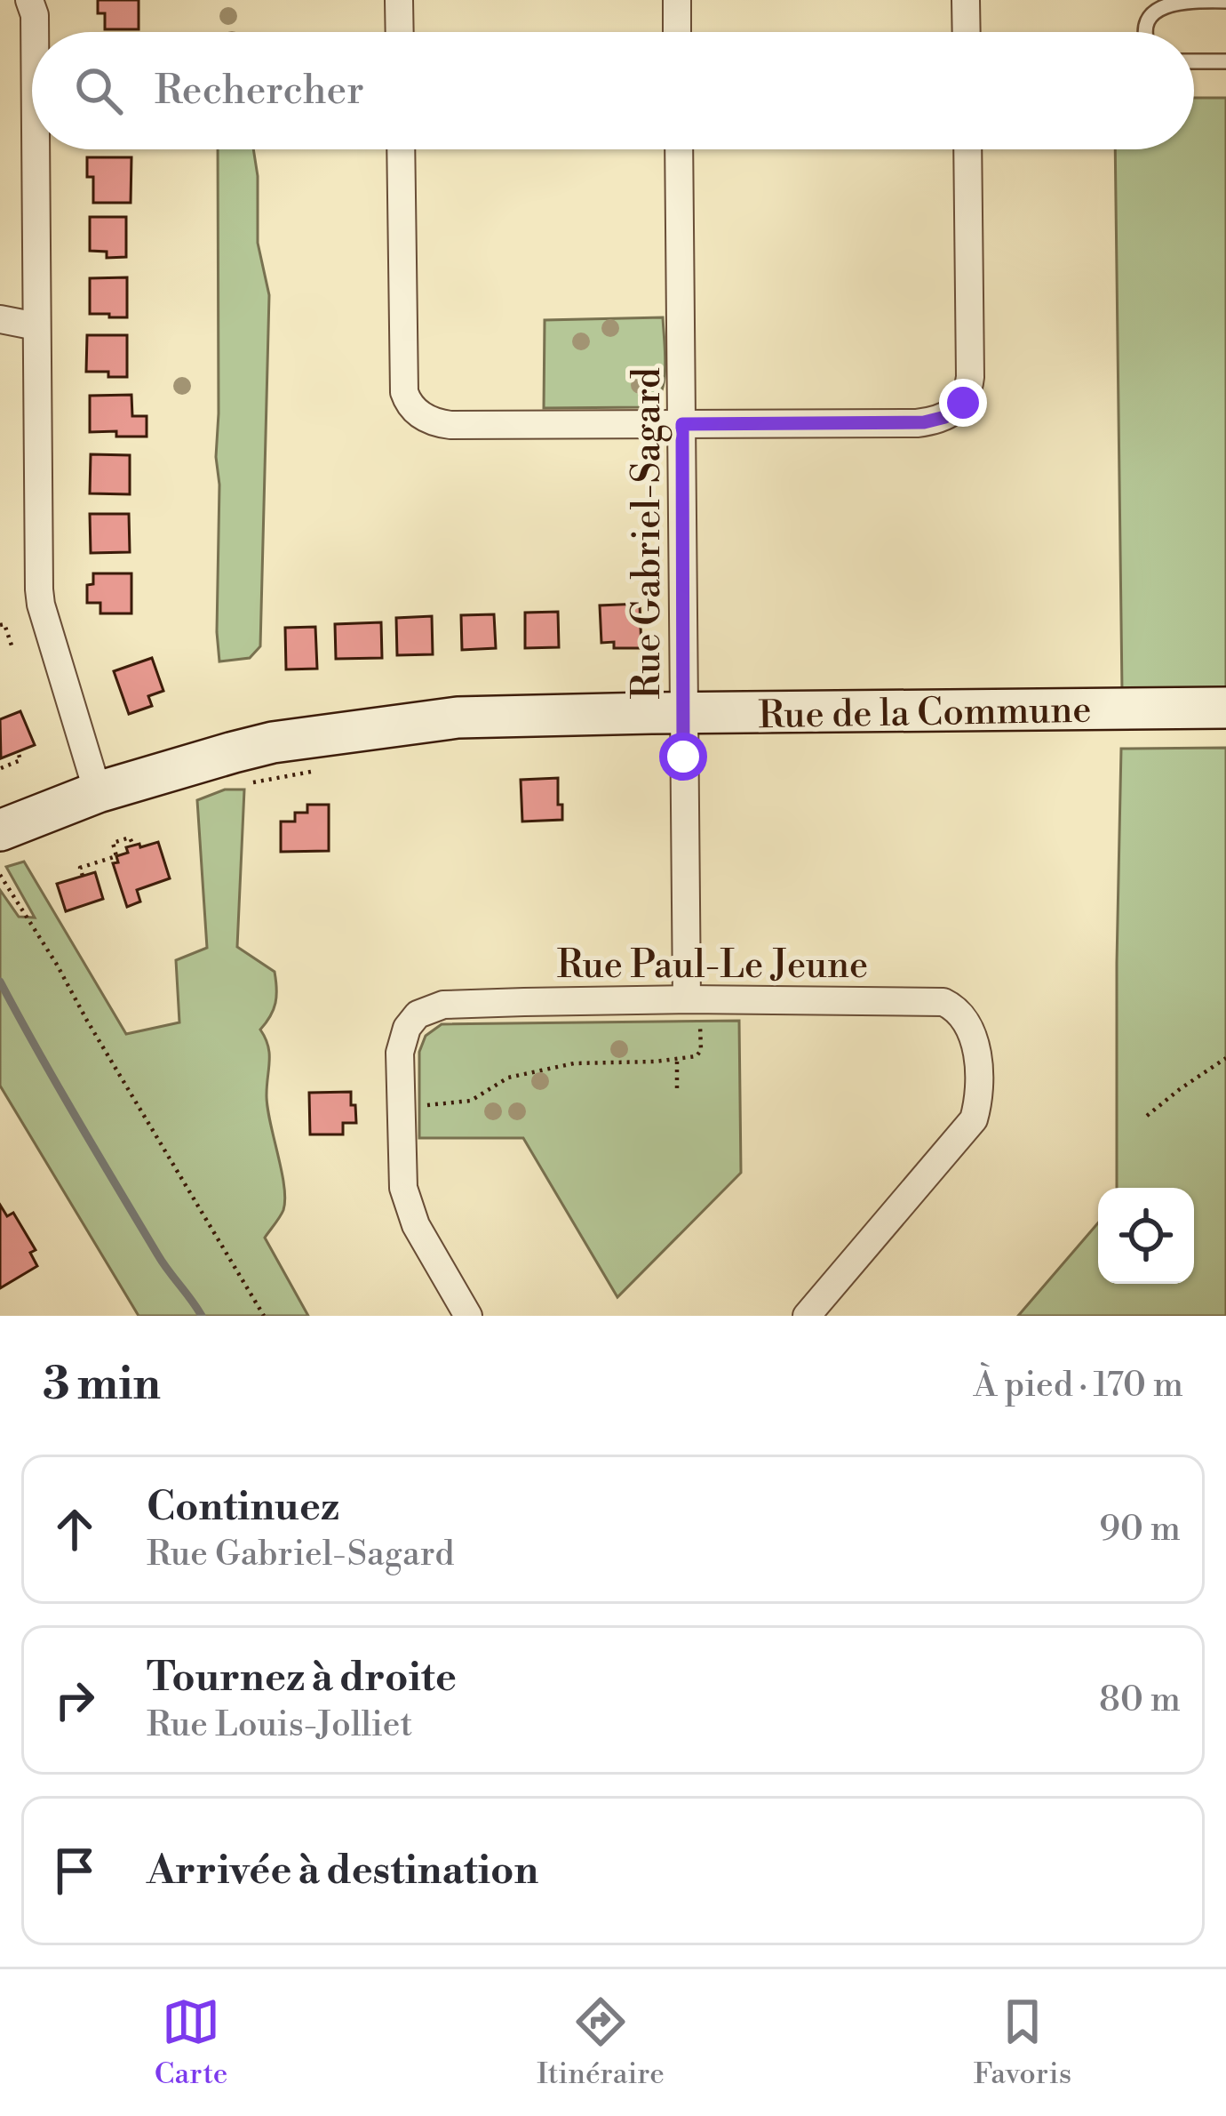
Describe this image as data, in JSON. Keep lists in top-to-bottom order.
{
  "streets": {
    "street": ["Rue Gabriel-Sagard", "Rue de la Commune", "Rue Paul-Le Jeune"]
  },
  "crossings": [
    ["Rue Gabriel-Sagard", "Rue de la Commune"],
    ["Rue Gabriel-Sagard", "Rue Paul-Le Jeune"]
  ],
  "page": {
    "search": "Rechercher",
    "heading": ["3 min", "À pied · 170 m"],
    "list": [
      ["Continuez", "Rue Gabriel-Sagard", "90 m"],
      ["Tournez à droite", "Rue Louis-Jolliet", "80 m"],
      "Arrivée à destination"
    ],
    "nav": ["Carte", "Itinéraire", "Favoris"]
  }
}
